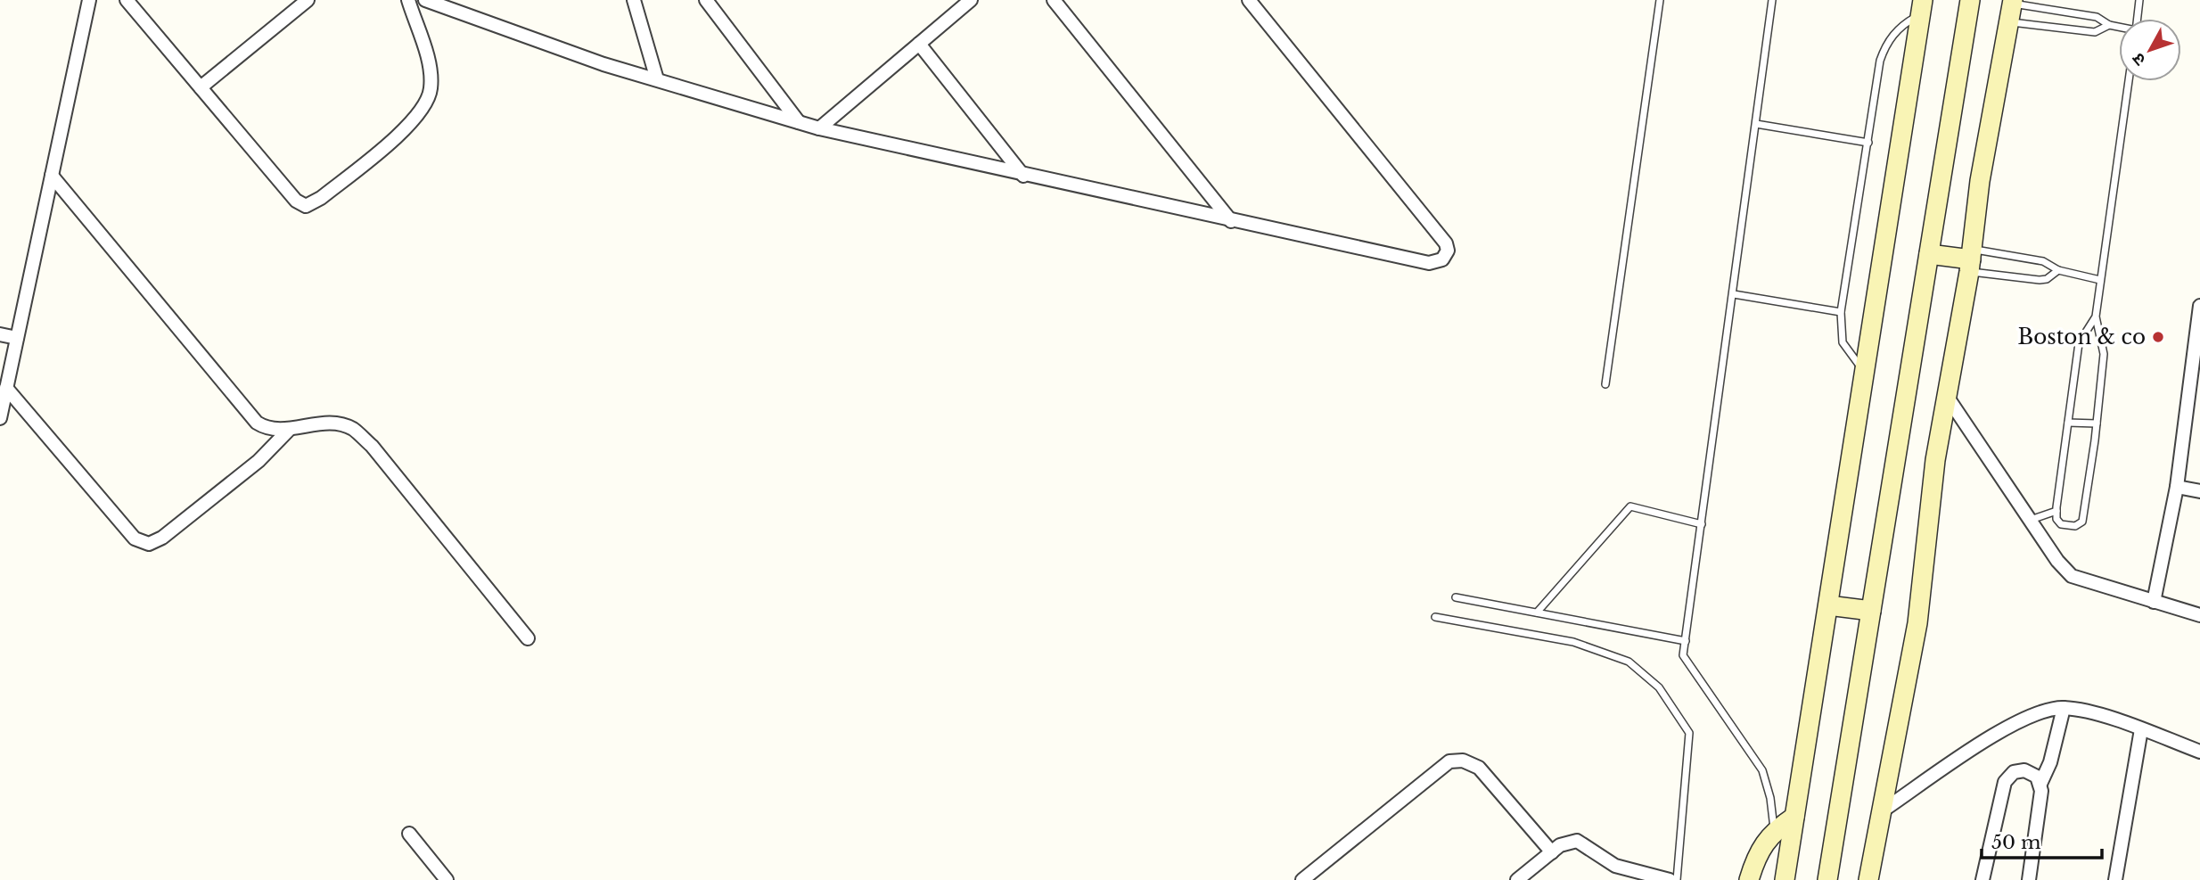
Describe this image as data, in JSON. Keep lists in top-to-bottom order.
{
  "places": ["Boston & co"],
  "scale_bar": "50 m",
  "north": "bottom left"
}
